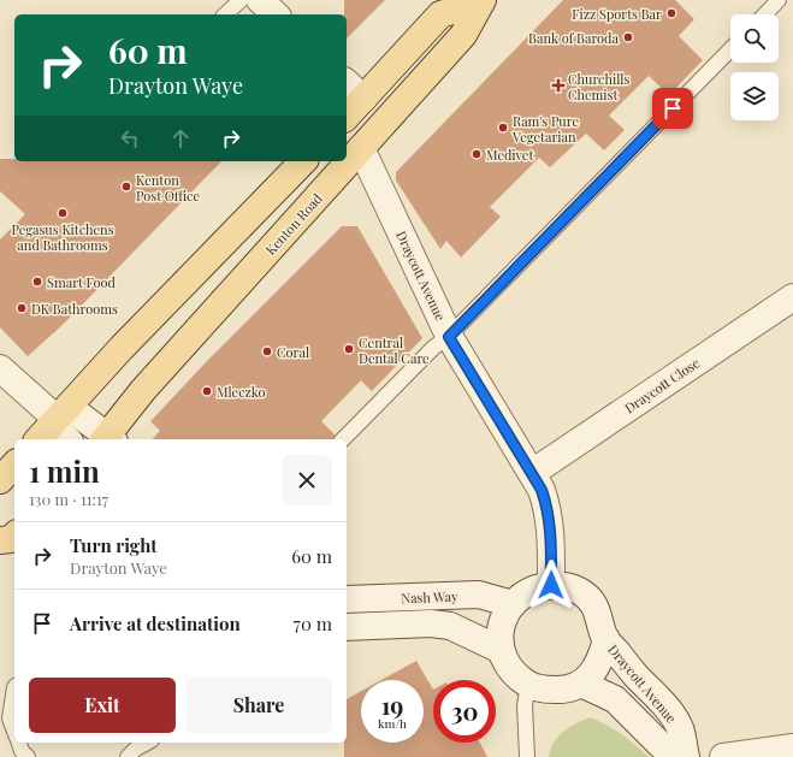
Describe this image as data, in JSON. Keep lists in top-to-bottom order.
{
  "streets": {
    "main road": ["Kenton Road"],
    "street": ["Draycott Avenue", "Draycott Close", "Nash Way"]
  },
  "crossings": [
    ["Kenton Road", "Draycott Avenue"],
    ["Draycott Avenue", "Draycott Close"],
    ["Draycott Avenue", "Nash Way"]
  ],
  "places": {
    "other": [
      "Fizz Sports Bar",
      "Bank of Baroda",
      "Ram's Pure Vegetarian",
      "Medivet",
      "Kenton Post Office",
      "Pegasus Kitchens and Bathrooms",
      "Smart Food",
      "DK Bathrooms",
      "Central Dental Care",
      "Coral",
      "Mleczko"
    ],
    "health": ["Churchills Chemist"]
  },
  "page": {
    "turn": ["60 m", "Drayton Waye"],
    "heading": ["1 min", "130 m · 11:17"],
    "list": [
      {
        "name": "Turn right",
        "note": "Drayton Waye",
        "value": "60 m"
      },
      {
        "name": "Arrive at destination",
        "value": "70 m"
      }
    ],
    "buttons": ["Exit", "Share"],
    "speed": "19 km/h",
    "limit": "30"
  }
}
